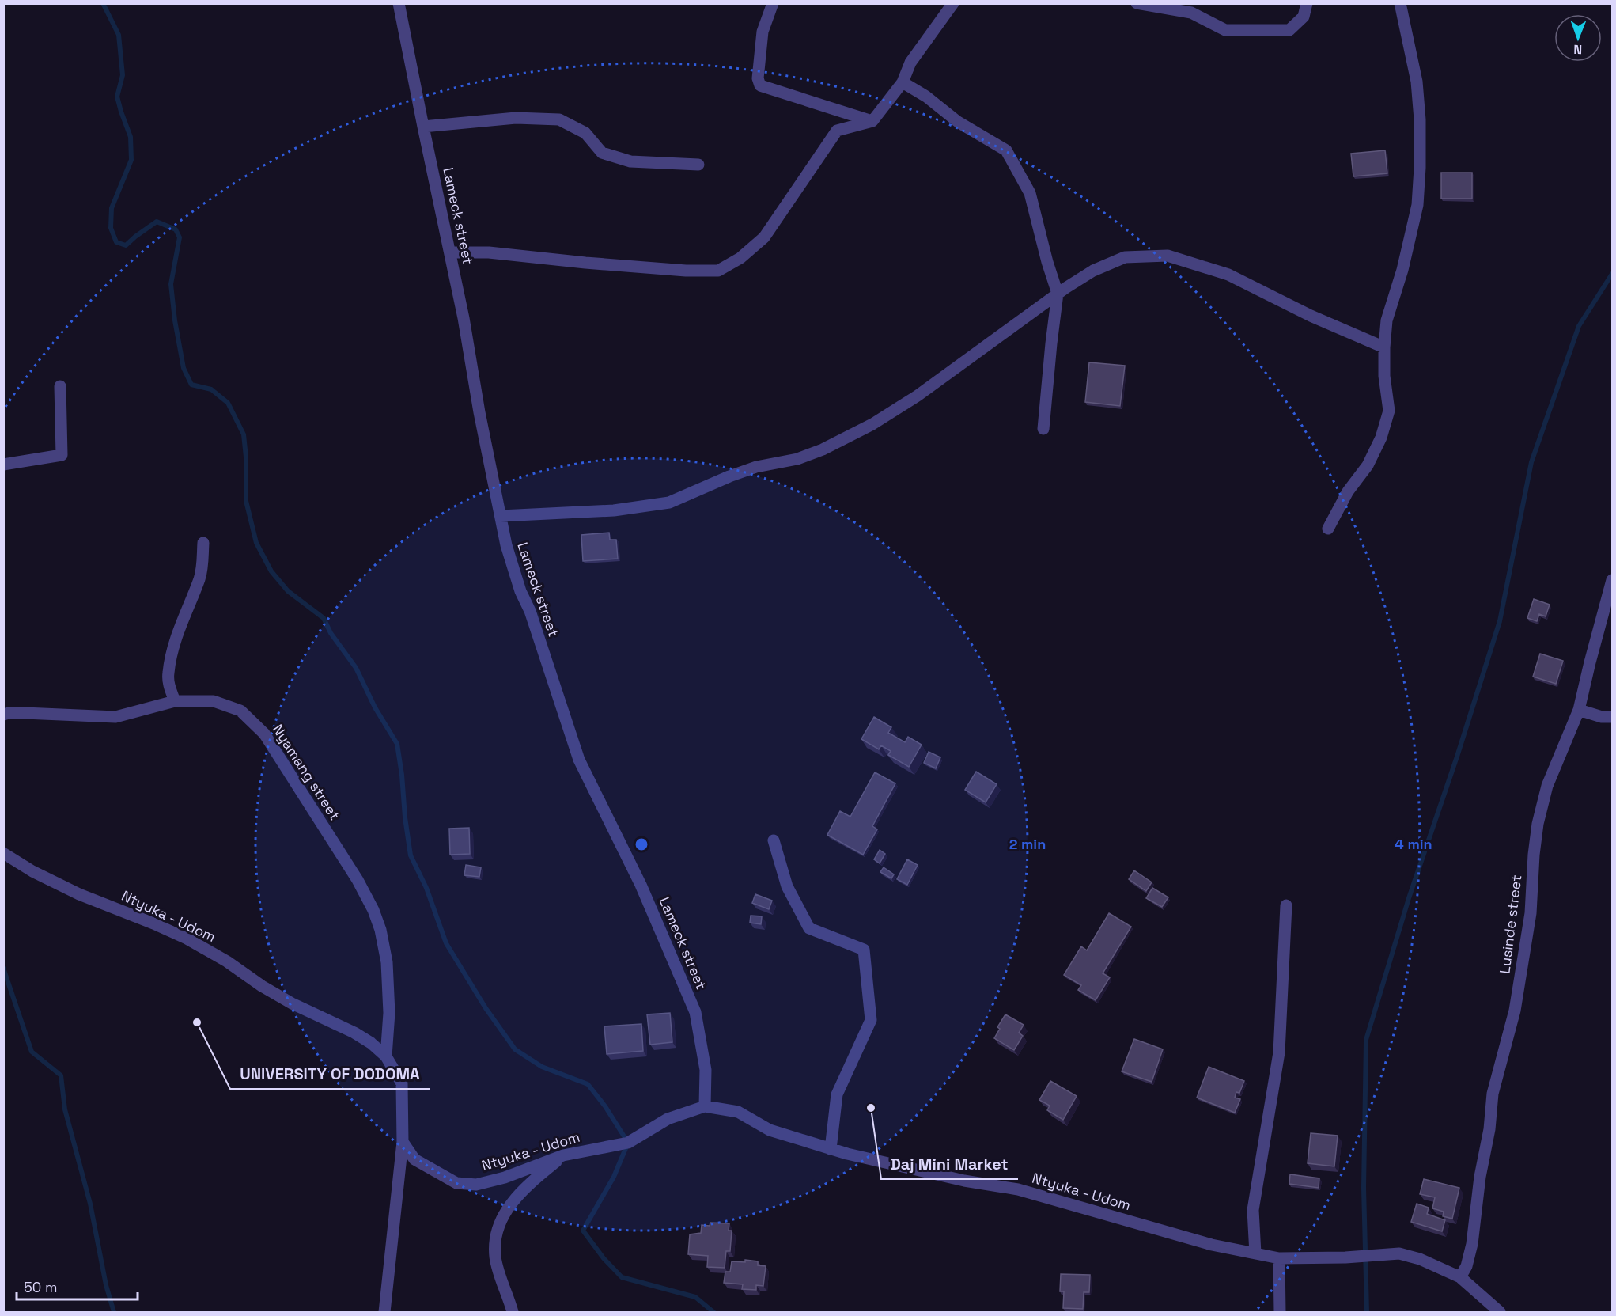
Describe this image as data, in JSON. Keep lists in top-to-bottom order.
{
  "streets": {
    "street": [
      "Lameck street",
      "Nyamang street",
      "Ntyuka - Udom",
      "Lusinde street"
    ]
  },
  "crossings": [
    ["Lameck street", "Ntyuka - Udom"],
    ["Nyamang street", "Ntyuka - Udom"],
    ["Ntyuka - Udom", "Lusinde street"]
  ],
  "places": ["UNIVERSITY OF DODOMA", "Daj Mini Market"],
  "scale_bar": "50 m",
  "north": "bottom",
  "rings": ["2 min", "4 min"]
}
